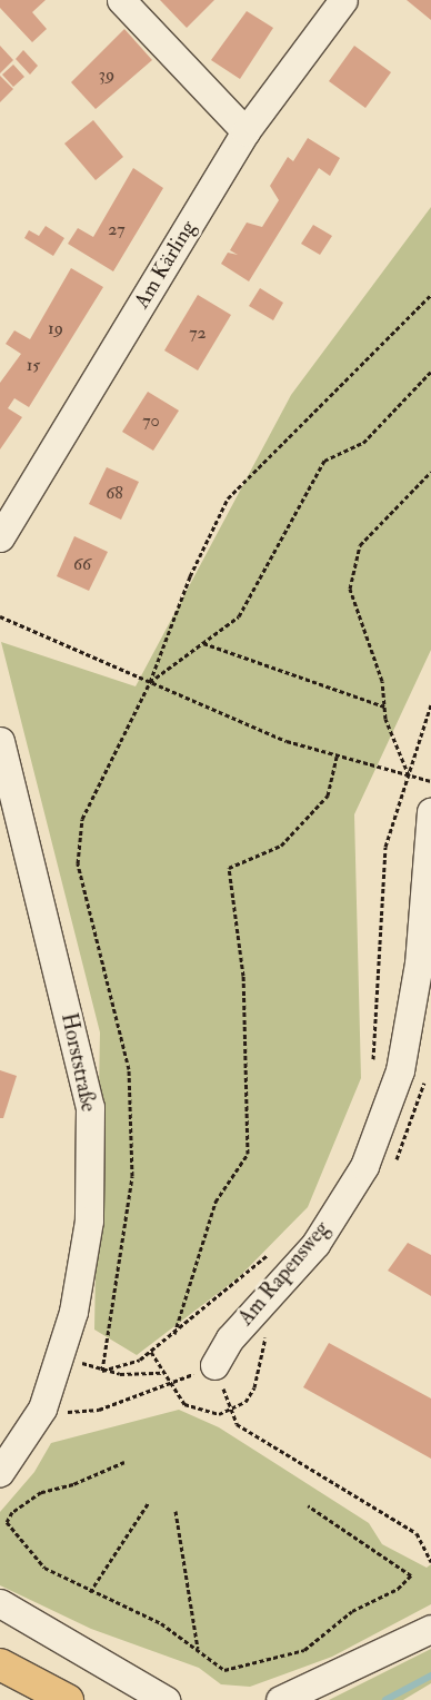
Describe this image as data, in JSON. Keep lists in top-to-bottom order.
{
  "streets": {
    "street": ["Am Kärling", "Horststraße", "Am Rapensweg"]
  },
  "house_numbers": [
    "39",
    "27",
    "19",
    "72",
    "15",
    "70",
    "68",
    "66"
  ]
}
